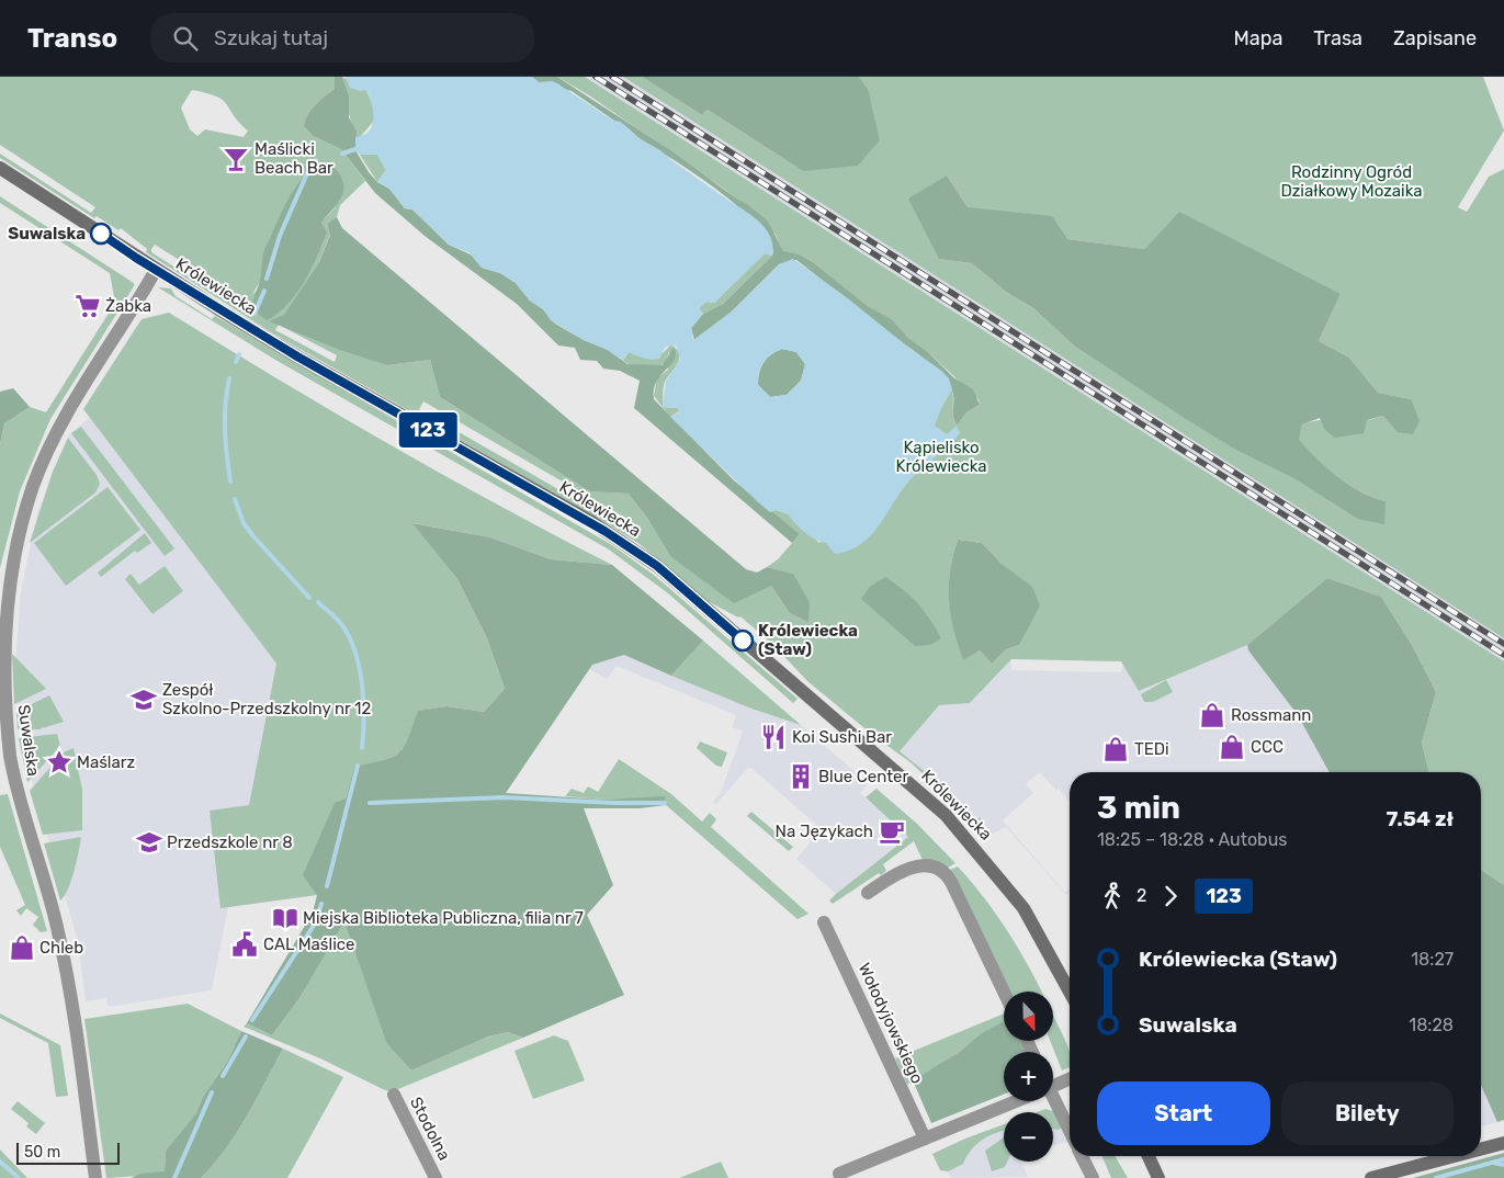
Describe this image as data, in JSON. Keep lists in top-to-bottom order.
{
  "streets": {
    "street": [
      "Królewiecka",
      "Suwalska",
      "Wołodyjowskiego",
      "Stodolna"
    ]
  },
  "crossings": [
    ["Królewiecka", "Suwalska"]
  ],
  "parks": ["Rodzinny Ogród Działkowy Mozaika", "Kąpielisko Królewiecka"],
  "places": {
    "bar": ["Maślicki Beach Bar"],
    "other": ["Suwalska", "Królewiecka (Staw)"],
    "supermarket": ["Żabka"],
    "school or university": ["Zespół Szkolno-Przedszkolny nr 12", "Przedszkole nr 8"],
    "shop": [
      "Rossmann",
      "CCC",
      "TEDi",
      "Chleb"
    ],
    "restaurant": ["Koi Sushi Bar"],
    "place": ["Maślarz"],
    "building": ["Blue Center"],
    "cafe": ["Na Językach"],
    "library": ["Miejska Biblioteka Publiczna, filia nr 7"],
    "public building": ["CAL Maślice"]
  },
  "lines": ["bus line 123"],
  "scale_bar": "50 m",
  "north": "bottom",
  "page": {
    "header": "Transo",
    "search": "Szukaj tutaj",
    "nav": ["Mapa", "Trasa", "Zapisane"],
    "on_map": "123",
    "heading": ["3 min", "18:25 – 18:28 · Autobus", "7.54 zł"],
    "legs": ["2", "123"],
    "list": [
      {
        "name": "Królewiecka (Staw)",
        "value": "18:27"
      },
      {
        "name": "Suwalska",
        "value": "18:28"
      }
    ],
    "map_buttons": ["+", "−"],
    "buttons": ["Start", "Bilety"],
    "scale": "50 m"
  }
}
